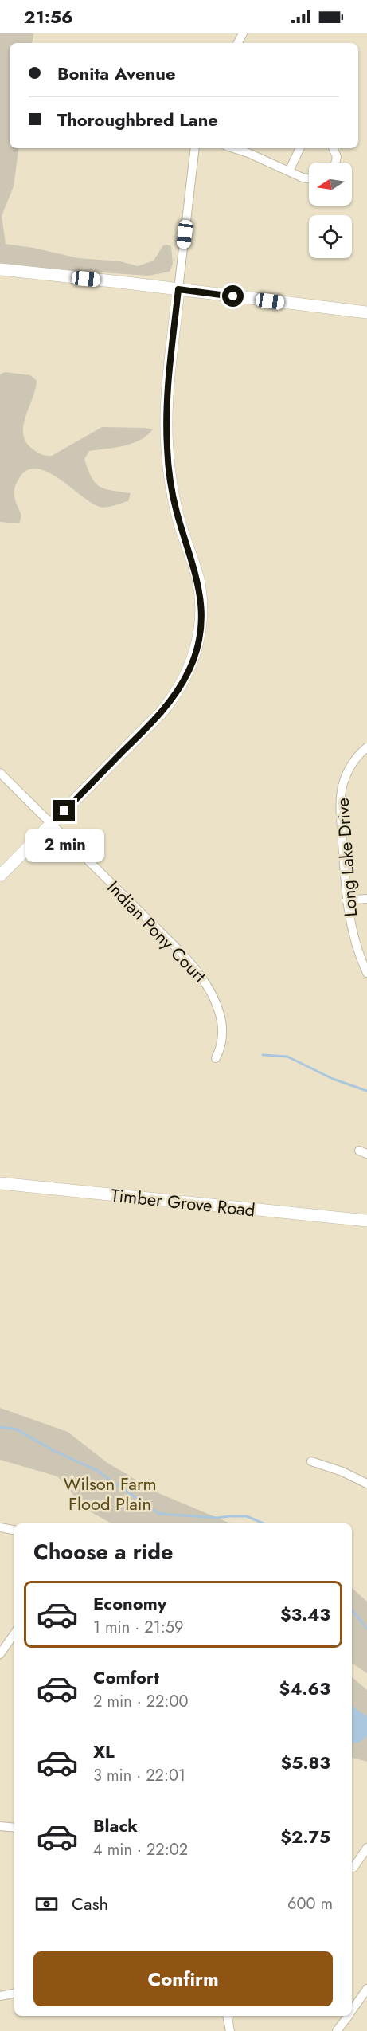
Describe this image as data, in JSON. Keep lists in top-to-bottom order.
{
  "streets": {
    "street": ["Long Lake Drive", "Indian Pony Court", "Timber Grove Road"]
  },
  "parks": ["Wilson Farm Flood Plain"],
  "north": "left",
  "page": {
    "status": "21:56",
    "banner": ["Bonita Avenue", "Thoroughbred Lane"],
    "bubble": "2 min",
    "heading": "Choose a ride",
    "list": [
      {
        "name": "Economy",
        "note": "1 min · 21:59",
        "value": "$3.43"
      },
      {
        "name": "Comfort",
        "note": "2 min · 22:00",
        "value": "$4.63"
      },
      {
        "name": "XL",
        "note": "3 min · 22:01",
        "value": "$5.83"
      },
      {
        "name": "Black",
        "note": "4 min · 22:02",
        "value": "$2.75"
      }
    ],
    "pay": ["Cash", "600 m"],
    "buttons": "Confirm"
  }
}
